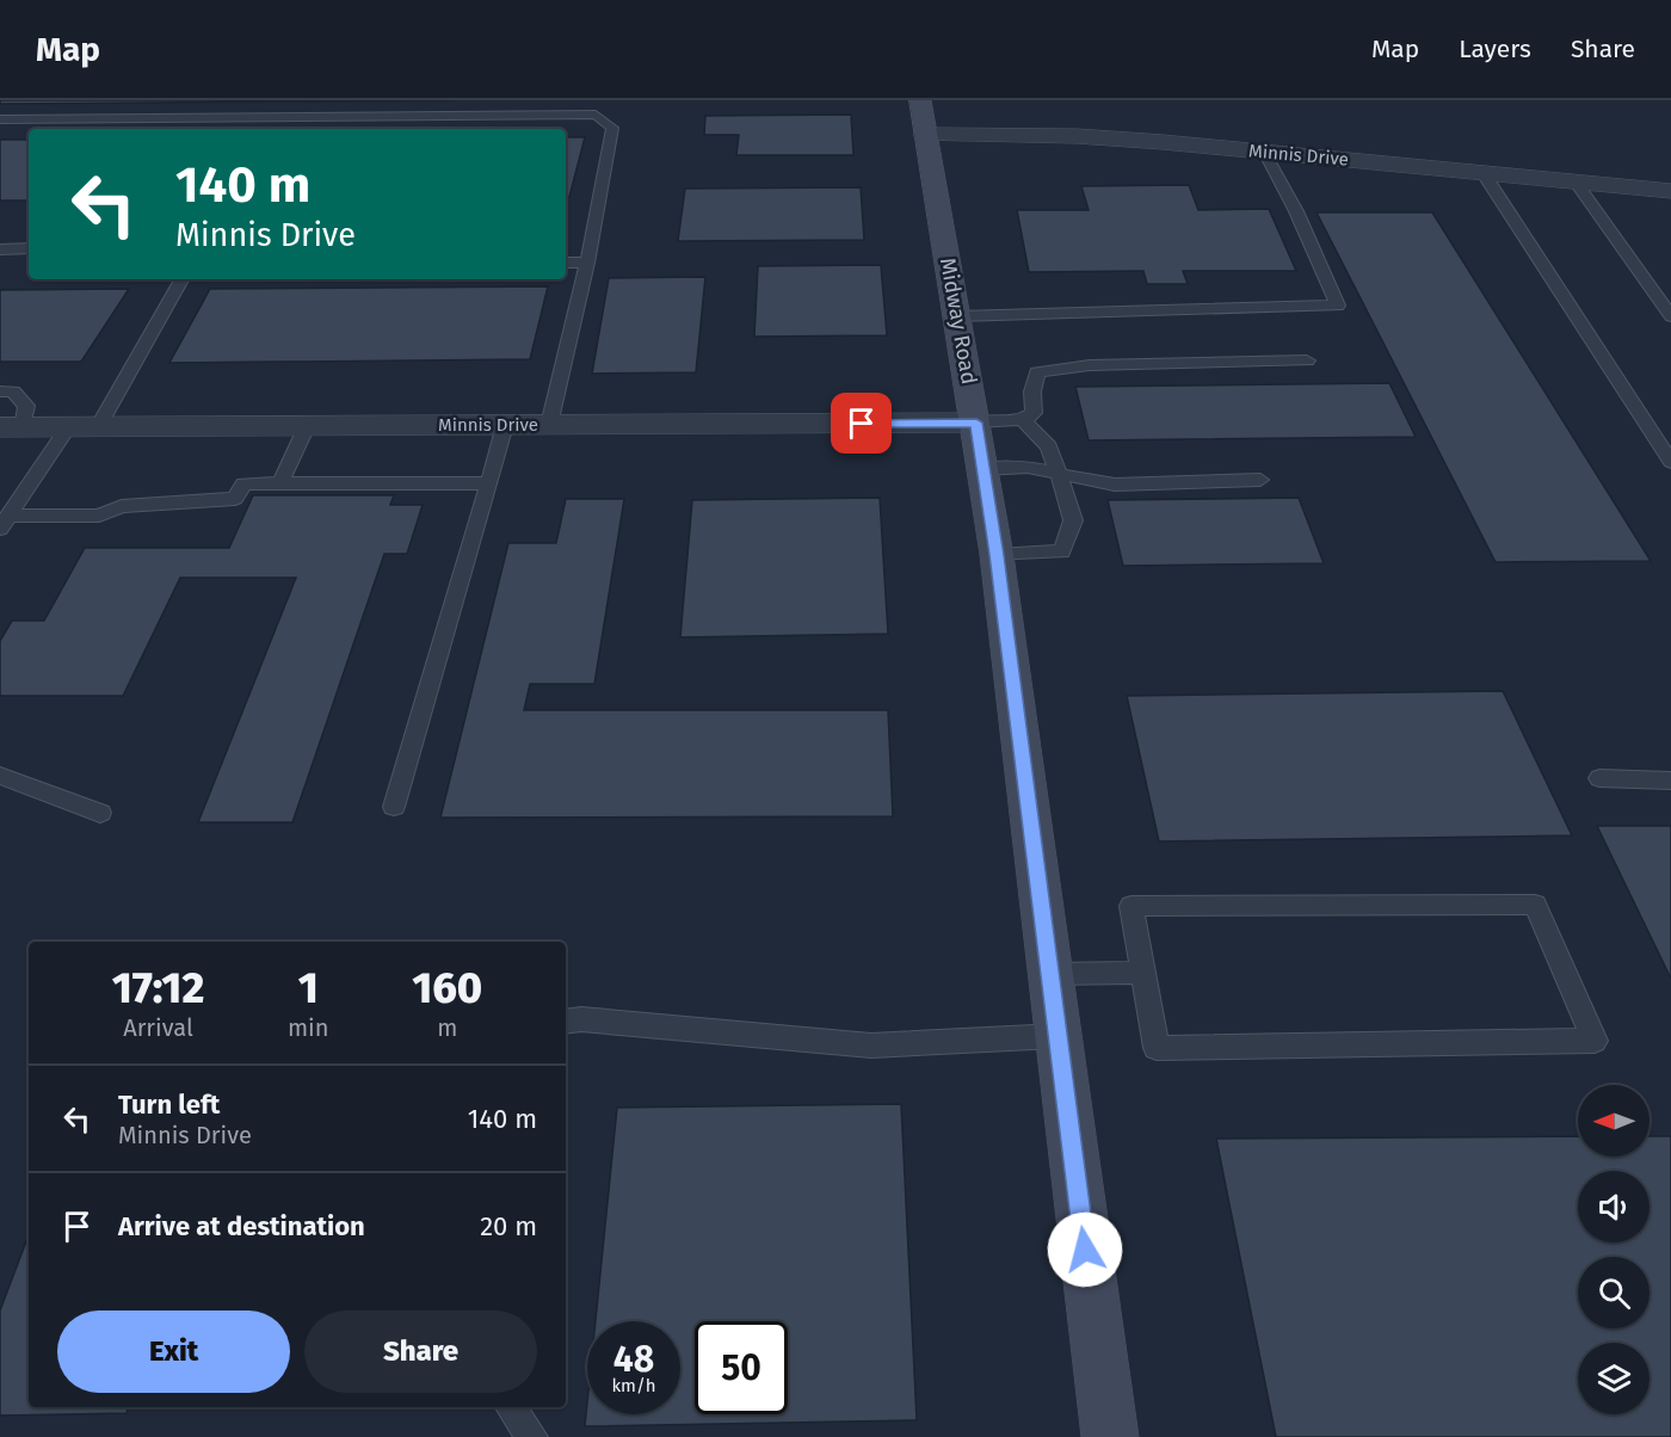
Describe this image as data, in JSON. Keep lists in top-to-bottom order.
{
  "streets": {
    "main road": ["Midway Road"],
    "street": ["Minnis Drive"]
  },
  "crossings": [
    ["Minnis Drive", "Midway Road"]
  ],
  "north": "left",
  "page": {
    "header": "Map",
    "nav": ["Map", "Layers", "Share"],
    "turn": ["140 m", "Minnis Drive"],
    "eta": [
      "17:12",
      "Arrival",
      "1",
      "min",
      "160",
      "m"
    ],
    "list": [
      {
        "name": "Turn left",
        "note": "Minnis Drive",
        "value": "140 m"
      },
      {
        "name": "Arrive at destination",
        "value": "20 m"
      }
    ],
    "buttons": ["Exit", "Share"],
    "speed": "48 km/h",
    "limit": "50"
  }
}
